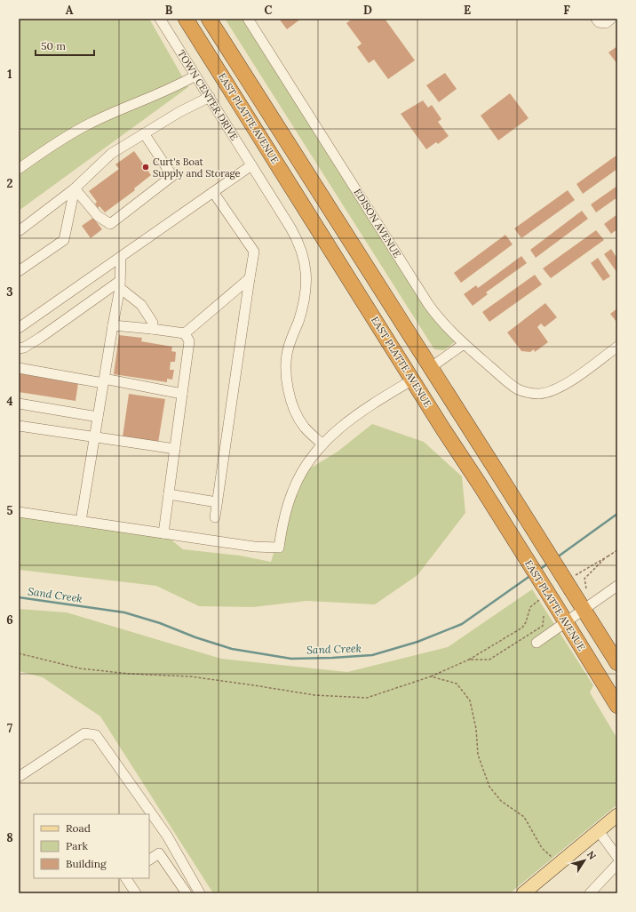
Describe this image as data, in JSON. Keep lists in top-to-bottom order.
{
  "streets": {
    "highway": ["EAST PLATTE AVENUE"],
    "street": ["TOWN CENTER DRIVE", "EDISON AVENUE"]
  },
  "water": ["Sand Creek"],
  "places": ["Curt's Boat Supply and Storage"],
  "legend": ["Road", "Park", "Building"],
  "scale_bar": "50 m",
  "north": "top right",
  "grid": {
    "columns": [
      "A",
      "B",
      "C",
      "D",
      "E",
      "F"
    ],
    "rows": [
      "1",
      "2",
      "3",
      "4",
      "5",
      "6",
      "7",
      "8"
    ]
  }
}
